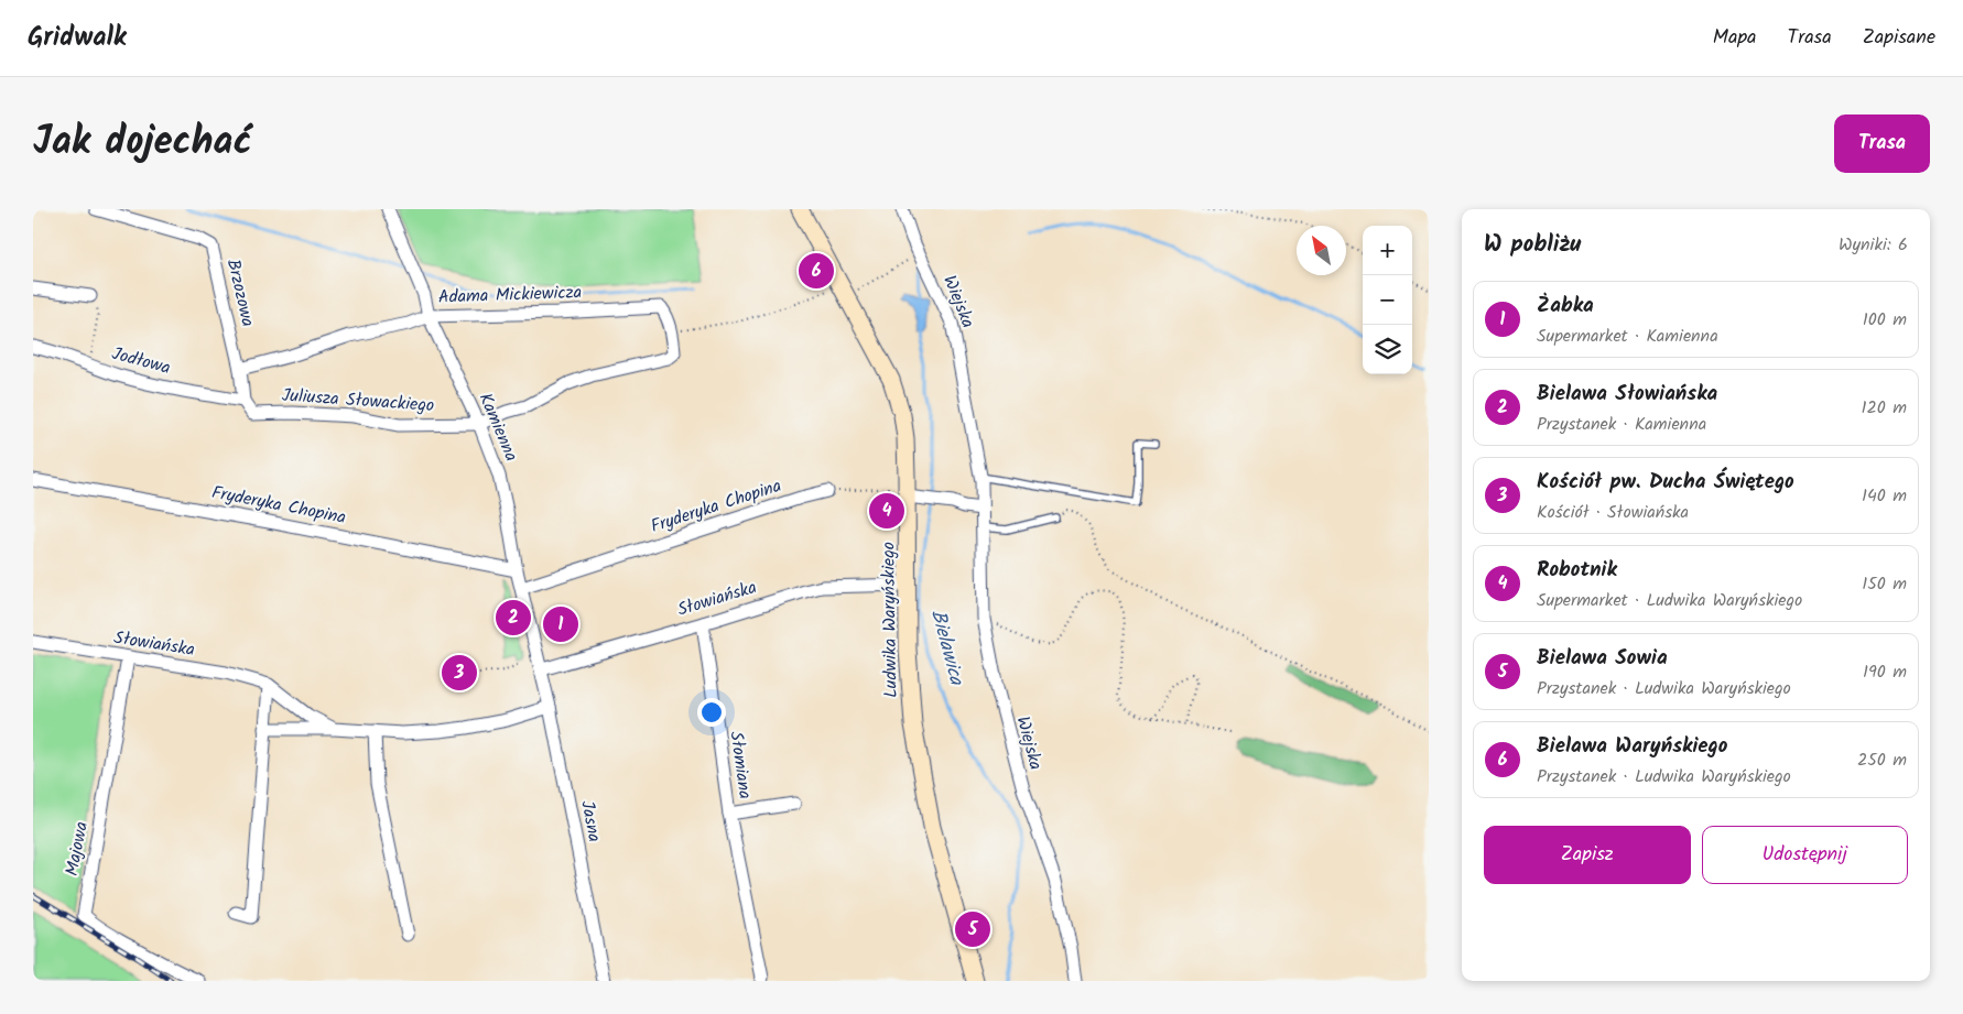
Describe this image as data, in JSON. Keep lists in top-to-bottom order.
{
  "streets": {
    "main road": ["Ludwika Waryńskiego"],
    "street": [
      "Brzozowa",
      "Adama Mickiewicza",
      "Wiejska",
      "Jodłowa",
      "Juliusza Słowackiego",
      "Kamienna",
      "Fryderyka Chopina",
      "Słowiańska",
      "Słomiana",
      "Jasna",
      "Majowa"
    ]
  },
  "crossings": [
    ["Brzozowa", "Adama Mickiewicza"],
    ["Adama Mickiewicza", "Juliusza Słowackiego"],
    ["Adama Mickiewicza", "Kamienna"],
    ["Jodłowa", "Juliusza Słowackiego"],
    ["Juliusza Słowackiego", "Kamienna"],
    ["Kamienna", "Fryderyka Chopina"],
    ["Kamienna", "Słowiańska"],
    ["Kamienna", "Jasna"],
    ["Słowiańska", "Ludwika Waryńskiego"],
    ["Słowiańska", "Słomiana"],
    ["Słowiańska", "Jasna"],
    ["Słowiańska", "Majowa"]
  ],
  "water": ["Bielawica"],
  "north": "top left",
  "page": {
    "header": "Gridwalk",
    "nav": ["Mapa", "Trasa", "Zapisane"],
    "title": "Jak dojechać",
    "buttons": [
      "Trasa",
      ["Zapisz", "Udostępnij"]
    ],
    "heading": ["W pobliżu", "Wyniki: 6"],
    "map_buttons": ["+", "−"],
    "pins": [
      "6",
      "4",
      "2",
      "1",
      "3",
      "5"
    ],
    "list": [
      {
        "mark": "1",
        "name": "Żabka",
        "note": "Supermarket · Kamienna",
        "value": "100 m"
      },
      {
        "mark": "2",
        "name": "Bielawa Słowiańska",
        "note": "Przystanek · Kamienna",
        "value": "120 m"
      },
      {
        "mark": "3",
        "name": "Kościół pw. Ducha Świętego",
        "note": "Kościół · Słowiańska",
        "value": "140 m"
      },
      {
        "mark": "4",
        "name": "Robotnik",
        "note": "Supermarket · Ludwika Waryńskiego",
        "value": "150 m"
      },
      {
        "mark": "5",
        "name": "Bielawa Sowia",
        "note": "Przystanek · Ludwika Waryńskiego",
        "value": "190 m"
      },
      {
        "mark": "6",
        "name": "Bielawa Waryńskiego",
        "note": "Przystanek · Ludwika Waryńskiego",
        "value": "250 m"
      }
    ]
  }
}
